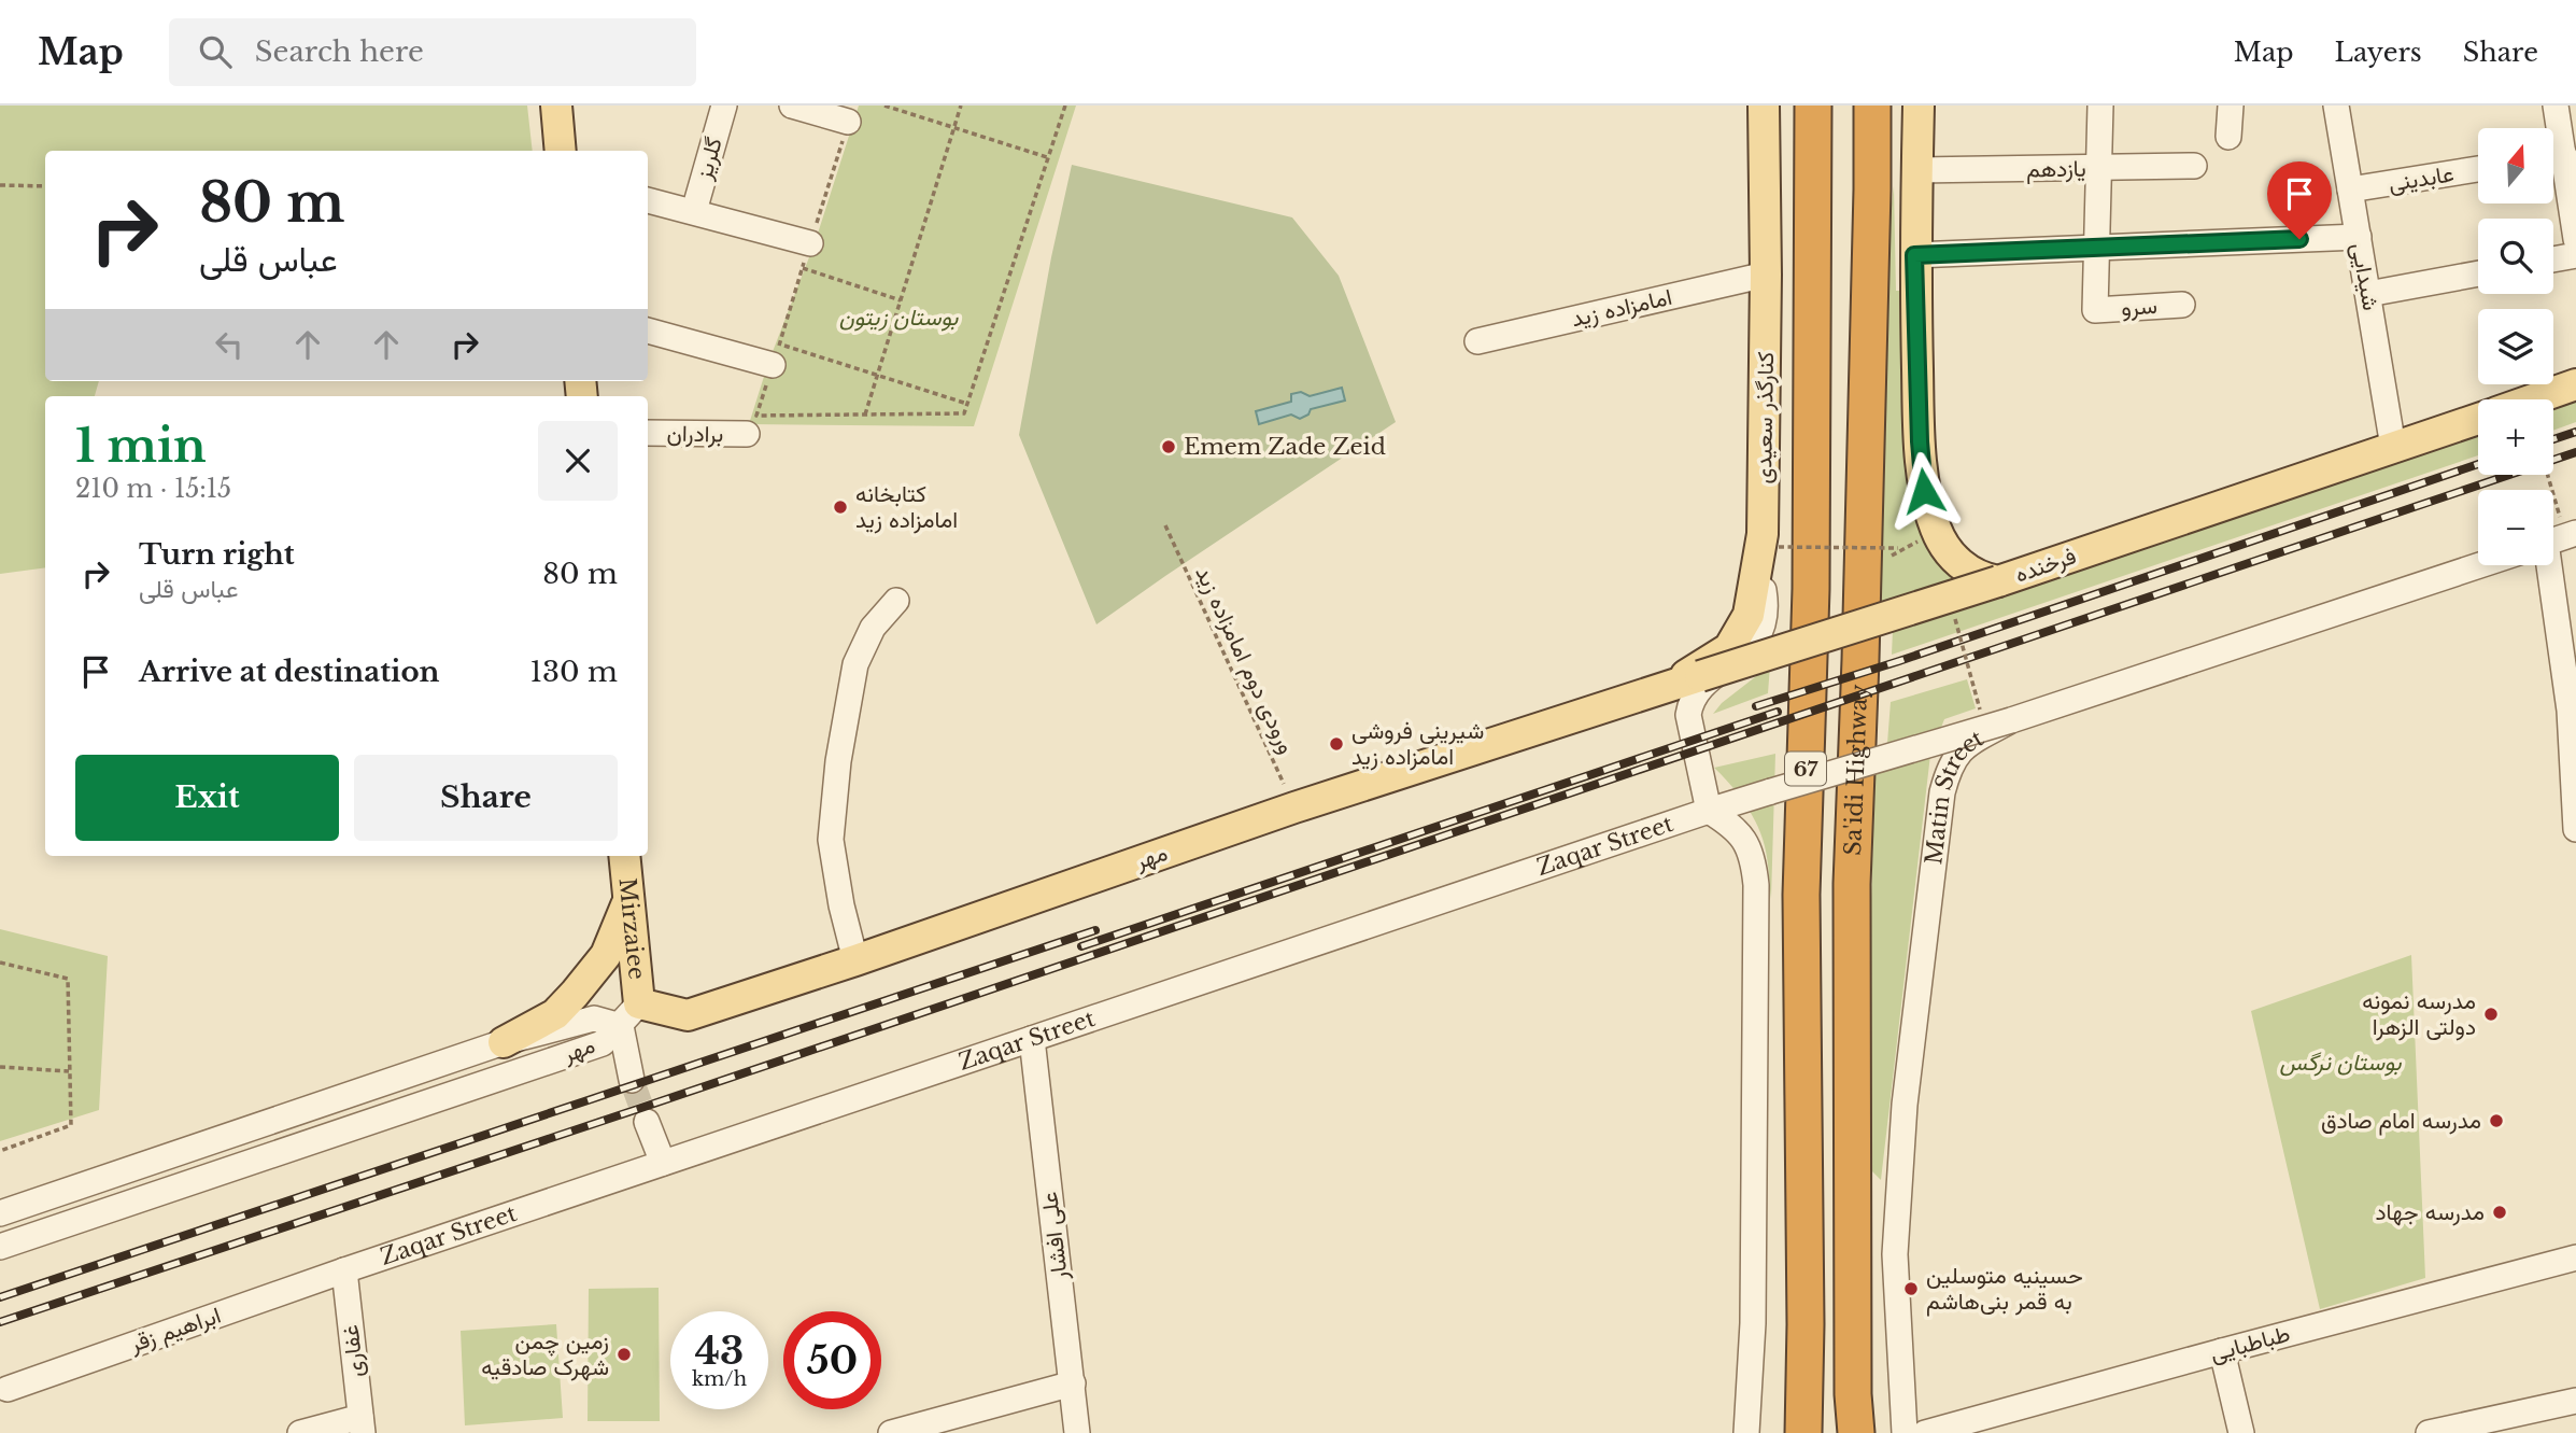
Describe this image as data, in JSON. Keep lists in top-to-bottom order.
{
  "streets": {
    "highway": ["67", "Sa'idi Highway"],
    "main road": [
      "کنارگذر سعیدی",
      "فرخنده",
      "مهر",
      "Mirzaiee"
    ],
    "street": [
      "گلریز",
      "یازدهم",
      "عابدینی",
      "شیدایی",
      "سرو",
      "امامزاده زید",
      "برادران",
      "Matin Street",
      "Zaqar Street",
      "علی افشار",
      "ابراهیم زقر",
      "طباطبایی",
      "غفاری"
    ],
    "path": ["ورودی دوم امامزاده زید"]
  },
  "crossings": [
    ["یازدهم", "فرخنده"],
    ["عابدینی", "شیدایی"],
    ["شیدایی", "فرخنده"],
    ["امامزاده زید", "کنارگذر سعیدی"],
    ["کنارگذر سعیدی", "مهر"],
    ["ورودی دوم امامزاده زید", "مهر"],
    ["Matin Street", "Zaqar Street"],
    ["Zaqar Street", "علی افشار"],
    ["Zaqar Street", "ابراهیم زقر"],
    ["Zaqar Street", "غفاری"],
    ["مهر", "Mirzaiee"],
    ["ابراهیم زقر", "غفاری"]
  ],
  "parks": ["بوستان زیتون", "بوستان نرگس"],
  "places": [
    "Emem Zade Zeid",
    "کتابخانه امامزاده زید",
    "شیرینی فروشی امامزاده زید",
    "مدرسه نمونه دولتی الزهرا",
    "مدرسه امام صادق",
    "مدرسه جهاد",
    "حسینیه متوسلین به قمر بنی‌هاشم",
    "زمین چمن شهرک صادقیه"
  ],
  "north": "top",
  "page": {
    "header": "Map",
    "search": "Search here",
    "nav": ["Map", "Layers", "Share"],
    "map_buttons": ["+", "−"],
    "turn": ["80 m", "عباس قلی"],
    "heading": ["1 min", "210 m · 15:15"],
    "list": [
      {
        "name": "Turn right",
        "note": "عباس قلی",
        "value": "80 m"
      },
      {
        "name": "Arrive at destination",
        "value": "130 m"
      }
    ],
    "buttons": ["Exit", "Share"],
    "speed": "43 km/h",
    "limit": "50"
  }
}
